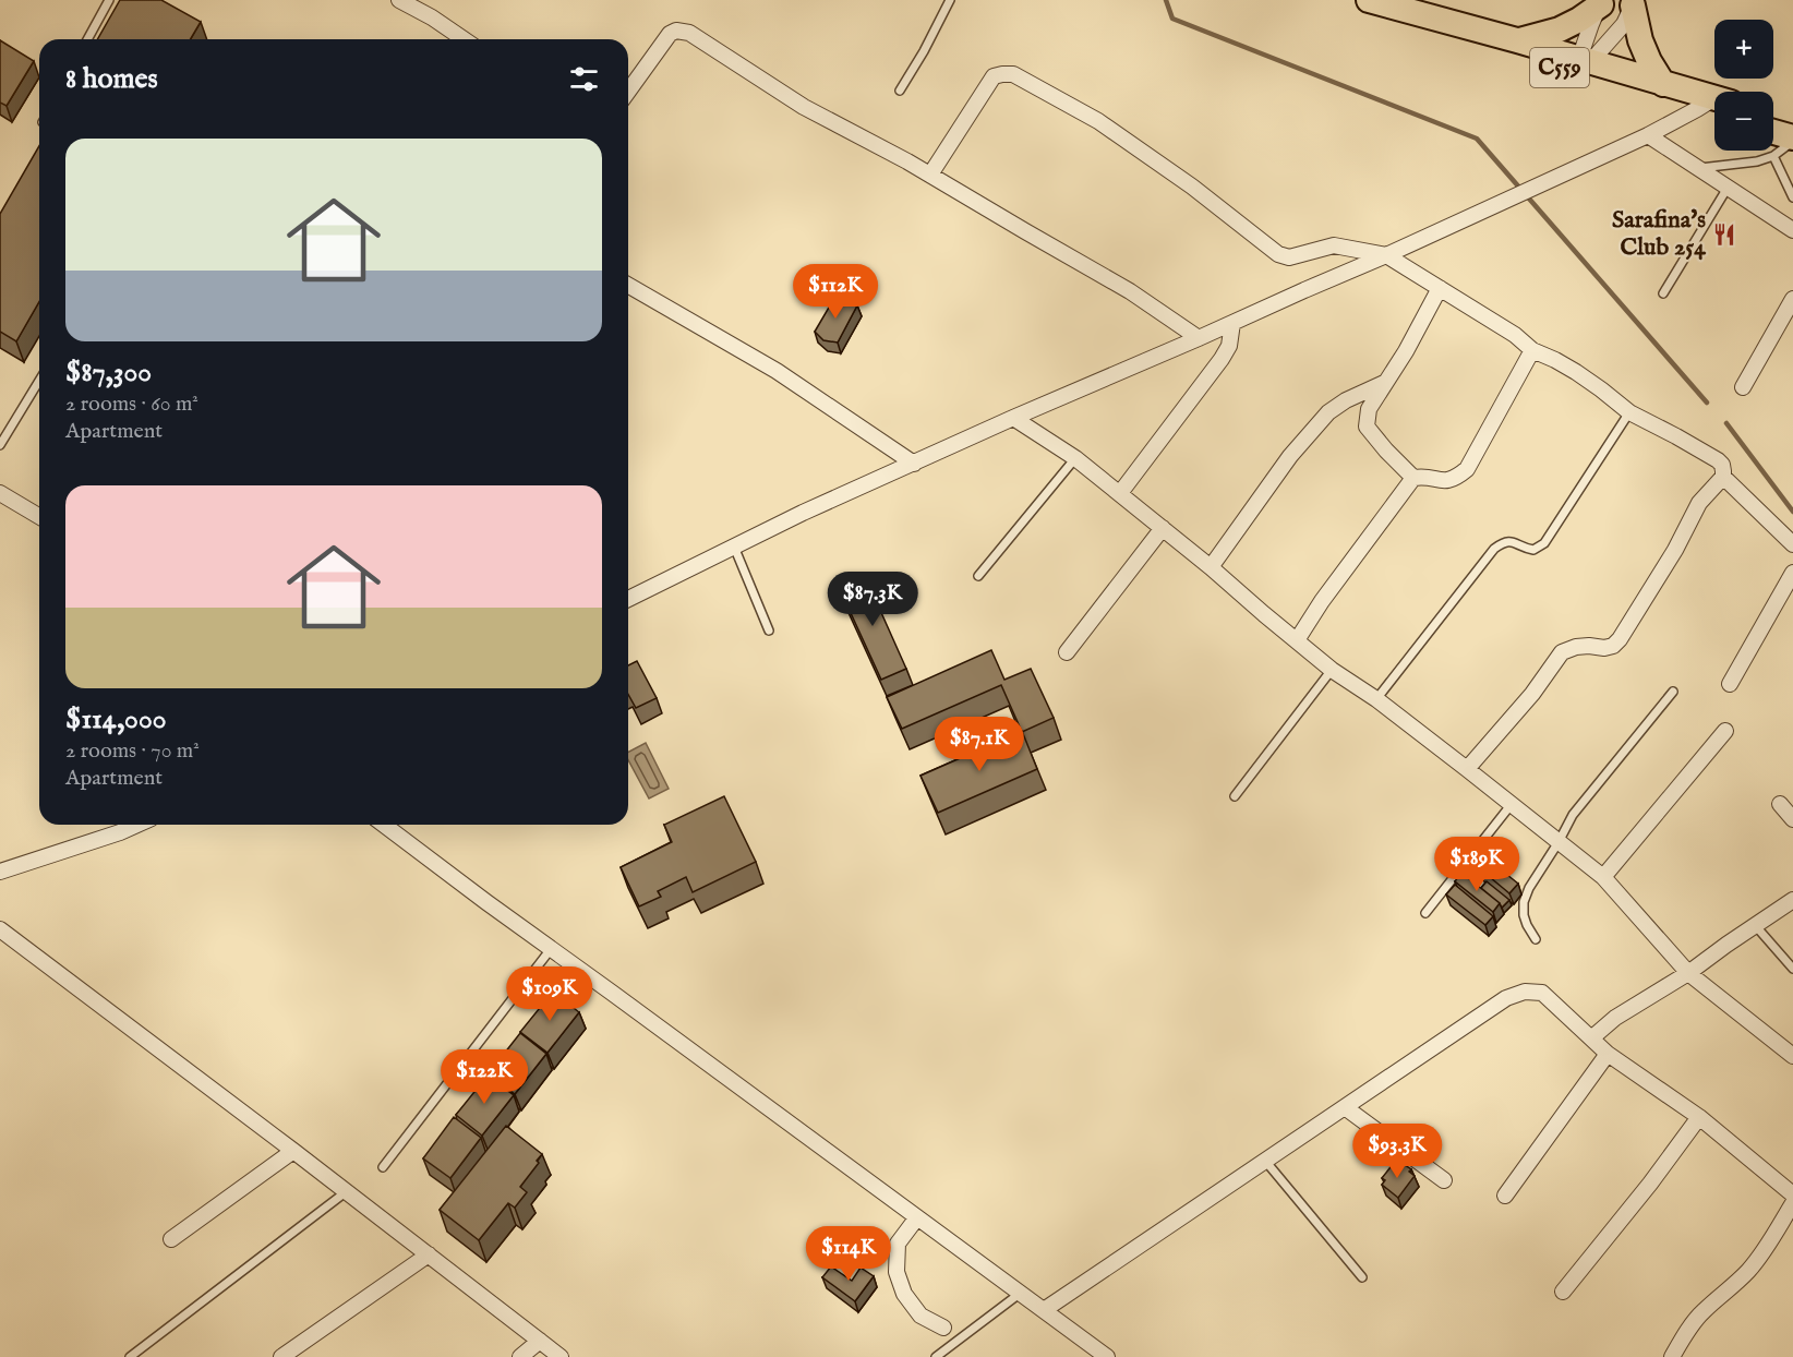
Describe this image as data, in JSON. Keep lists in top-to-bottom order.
{
  "streets": {
    "main road": ["C559"]
  },
  "places": {
    "restaurant": ["Sarafina's Club 254"]
  },
  "page": {
    "map_buttons": ["+", "−"],
    "heading": "8 homes",
    "list": [
      {
        "name": "$87,300",
        "note": "2 rooms · 60 m² · Apartment"
      },
      {
        "name": "$114,000",
        "note": "2 rooms · 70 m² · Apartment"
      }
    ],
    "price": [
      "$112K",
      "$87.3K",
      "$87.1K",
      "$189K",
      "$109K",
      "$122K",
      "$93.3K",
      "$114K"
    ]
  }
}
